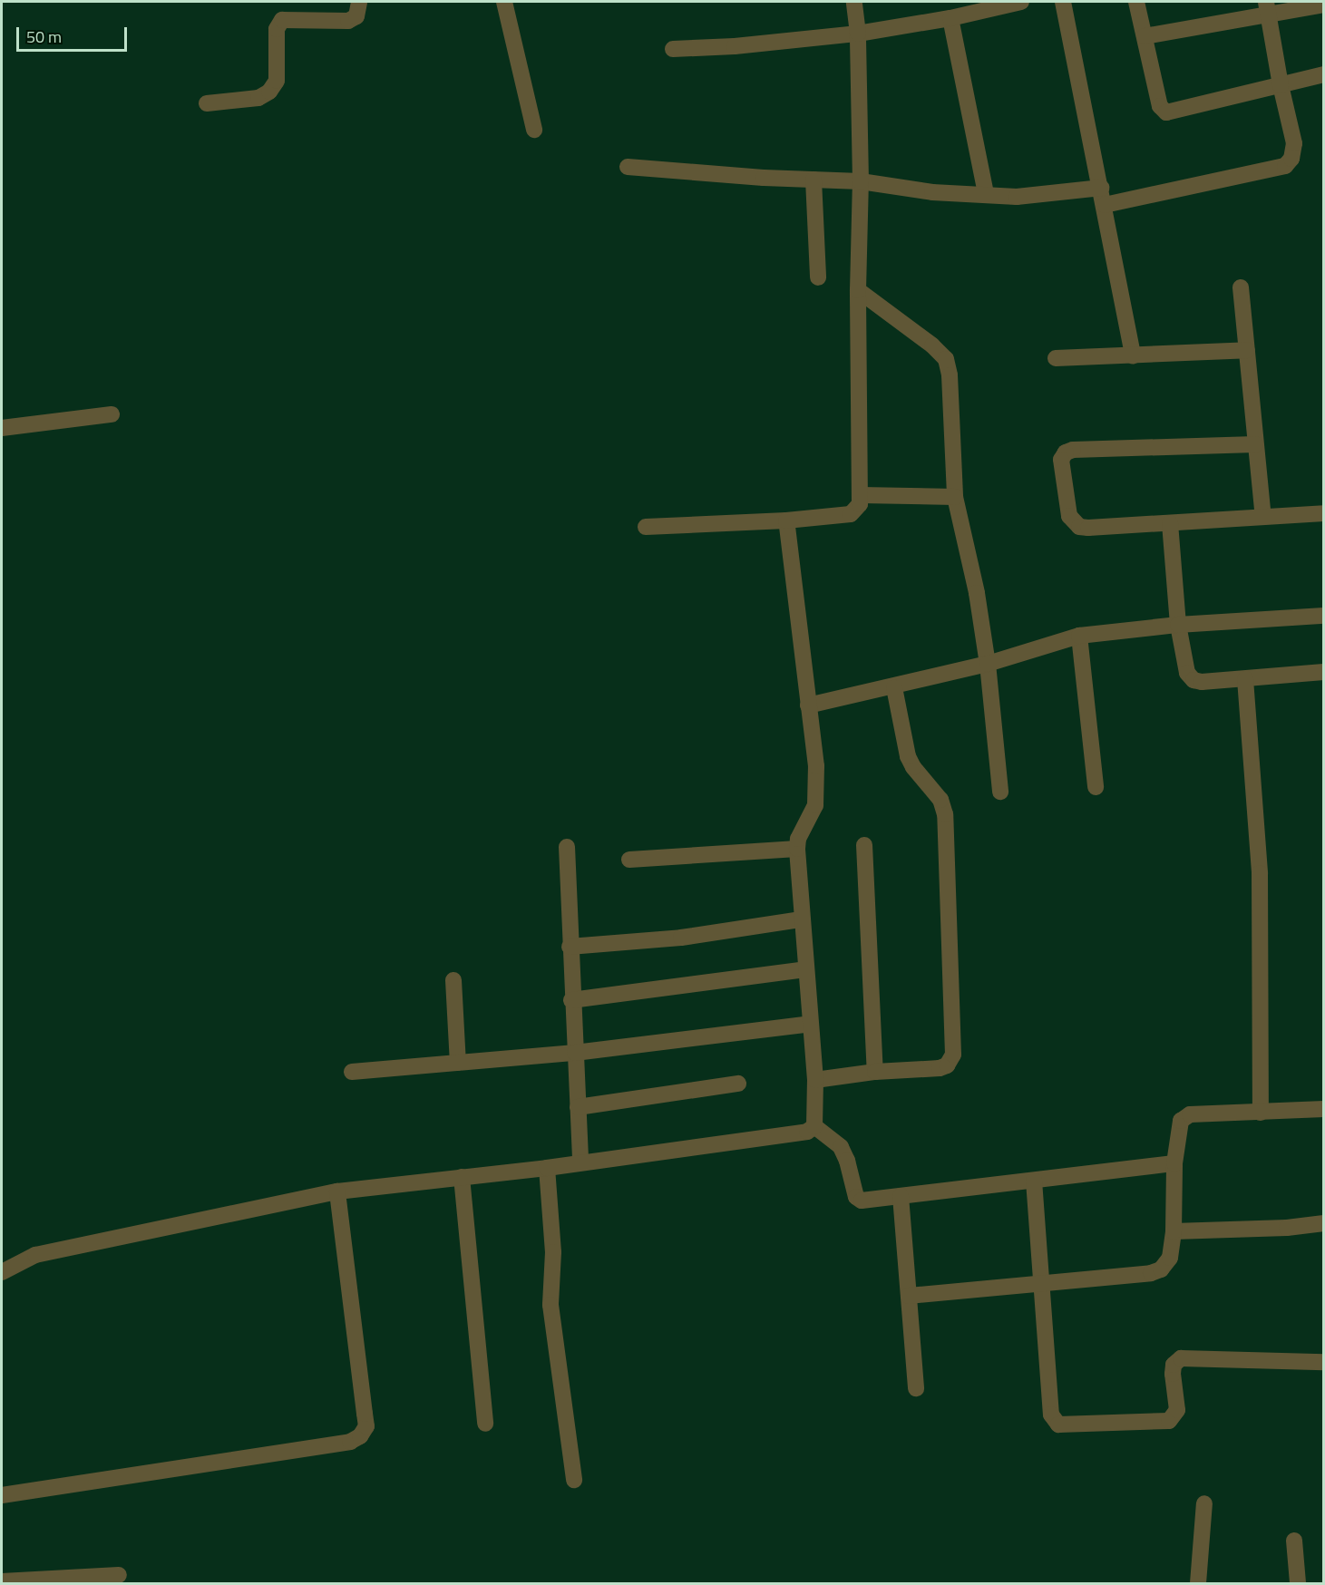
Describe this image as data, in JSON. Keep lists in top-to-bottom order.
{
  "scale_bar": "50 m"
}
